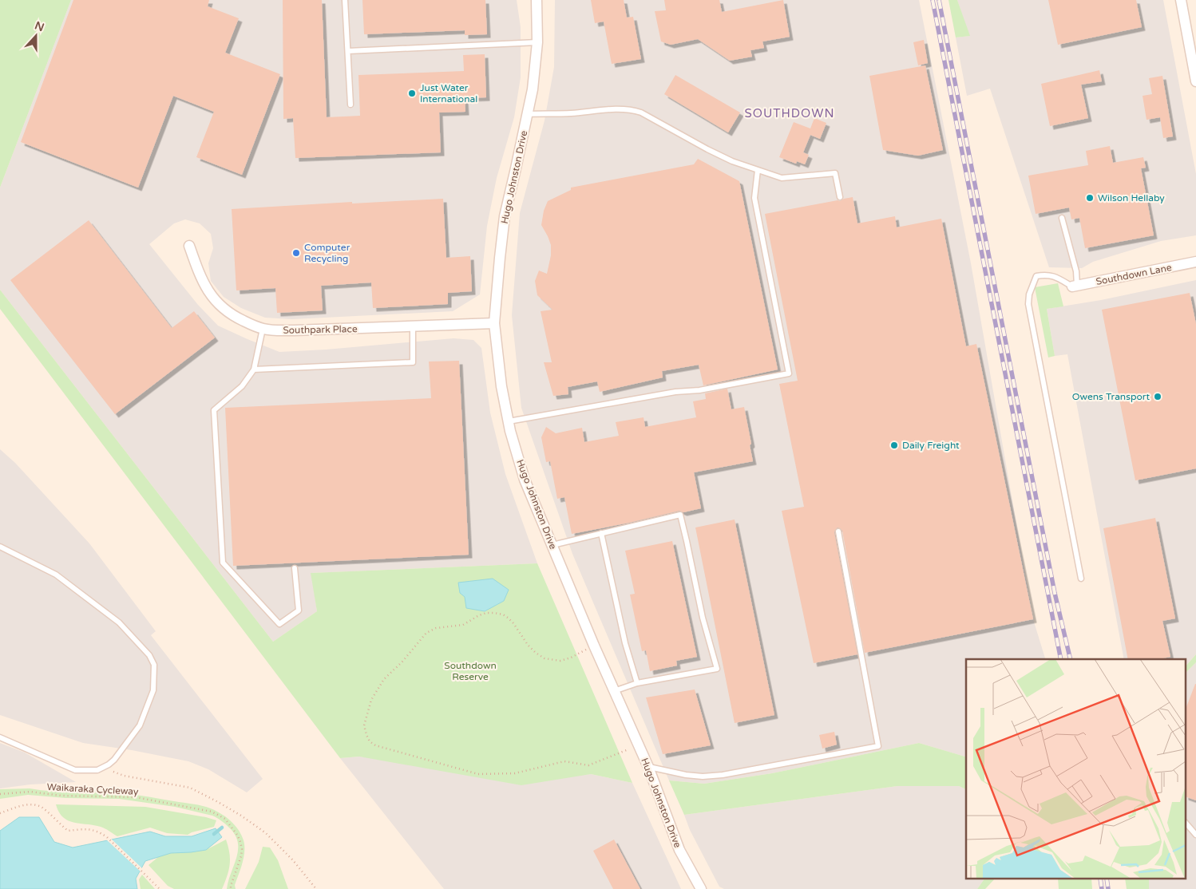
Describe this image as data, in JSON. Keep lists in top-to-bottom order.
{
  "streets": {
    "street": ["Hugo Johnston Drive", "Southdown Lane", "Southpark Place"],
    "path": ["Waikaraka Cycleway"]
  },
  "crossings": [
    ["Hugo Johnston Drive", "Southpark Place"]
  ],
  "districts": ["SOUTHDOWN"],
  "parks": ["Southdown Reserve"],
  "places": [
    "Just Water International",
    "Wilson Hellaby",
    "Computer Recycling",
    "Owens Transport",
    "Daily Freight"
  ],
  "north": "top"
}
